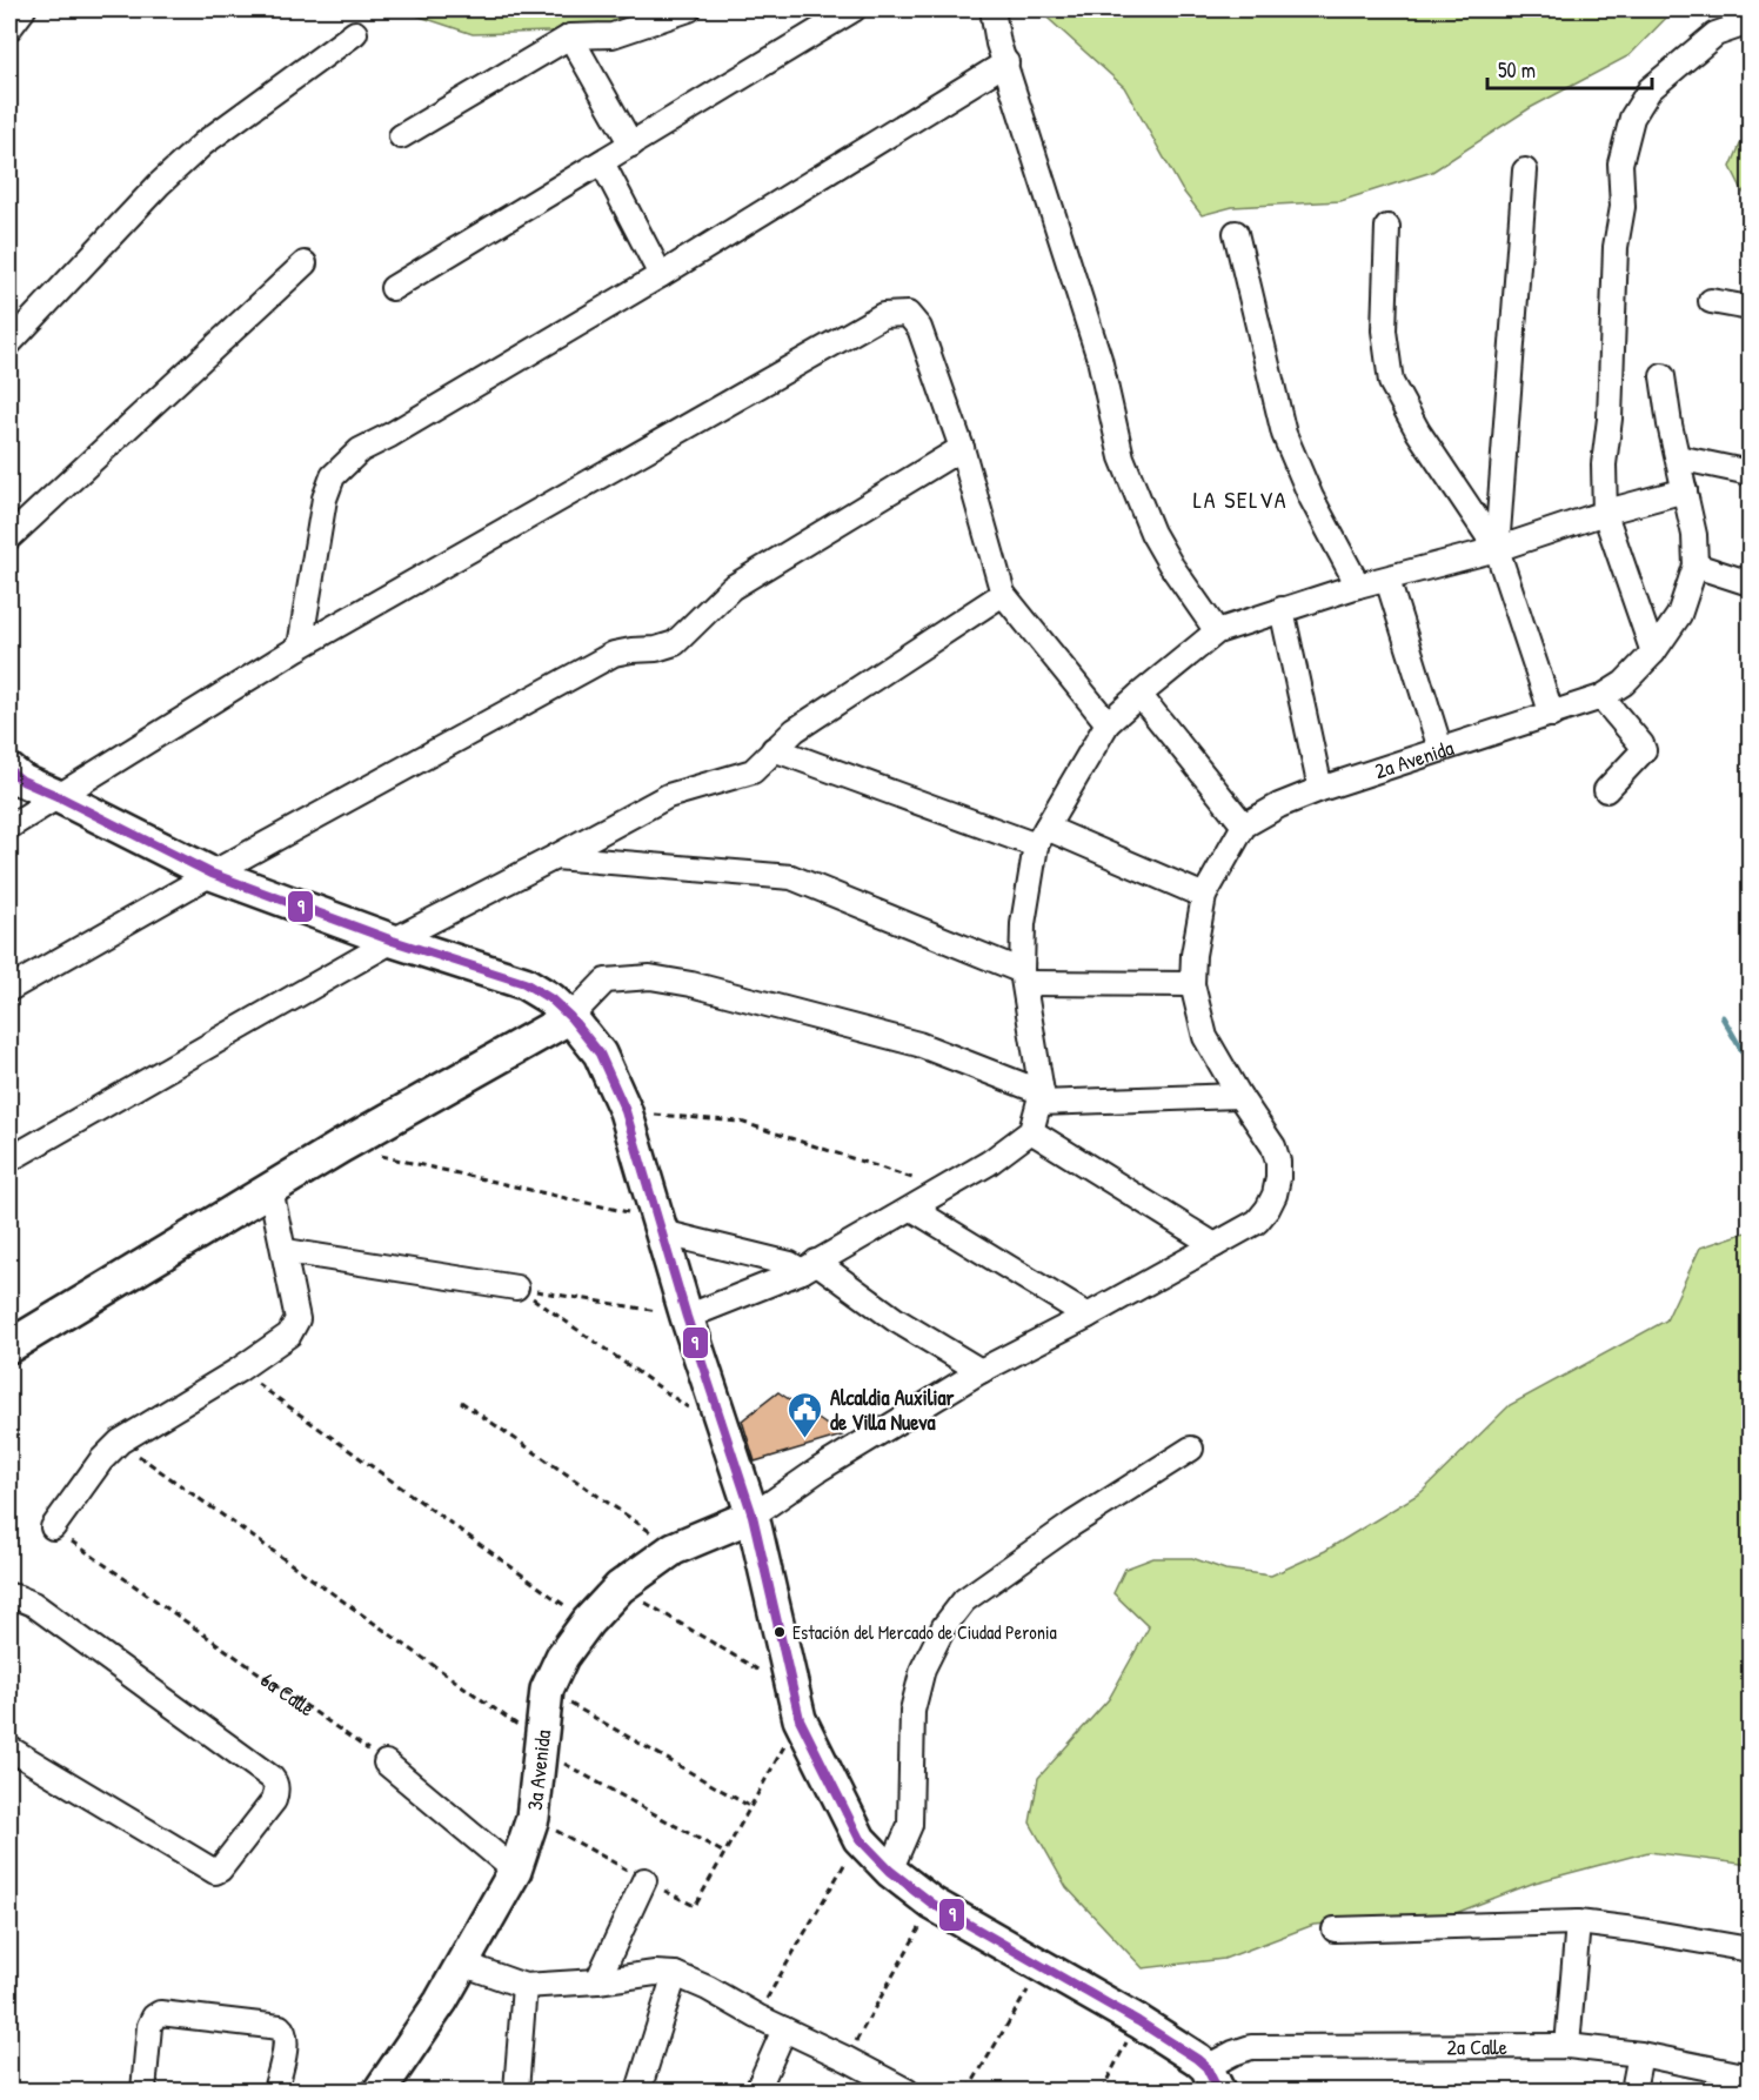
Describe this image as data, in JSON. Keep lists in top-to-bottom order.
{
  "streets": {
    "main road": ["3a Avenida"],
    "street": ["2a Avenida", "2a Calle"],
    "path": ["6a Calle"]
  },
  "districts": ["LA SELVA"],
  "places": {
    "public building": ["Alcaldia Auxiliar de Villa Nueva"],
    "other": ["Estación del Mercado de Ciudad Peronia"]
  },
  "lines": ["transit line 9"],
  "scale_bar": "50 m"
}
